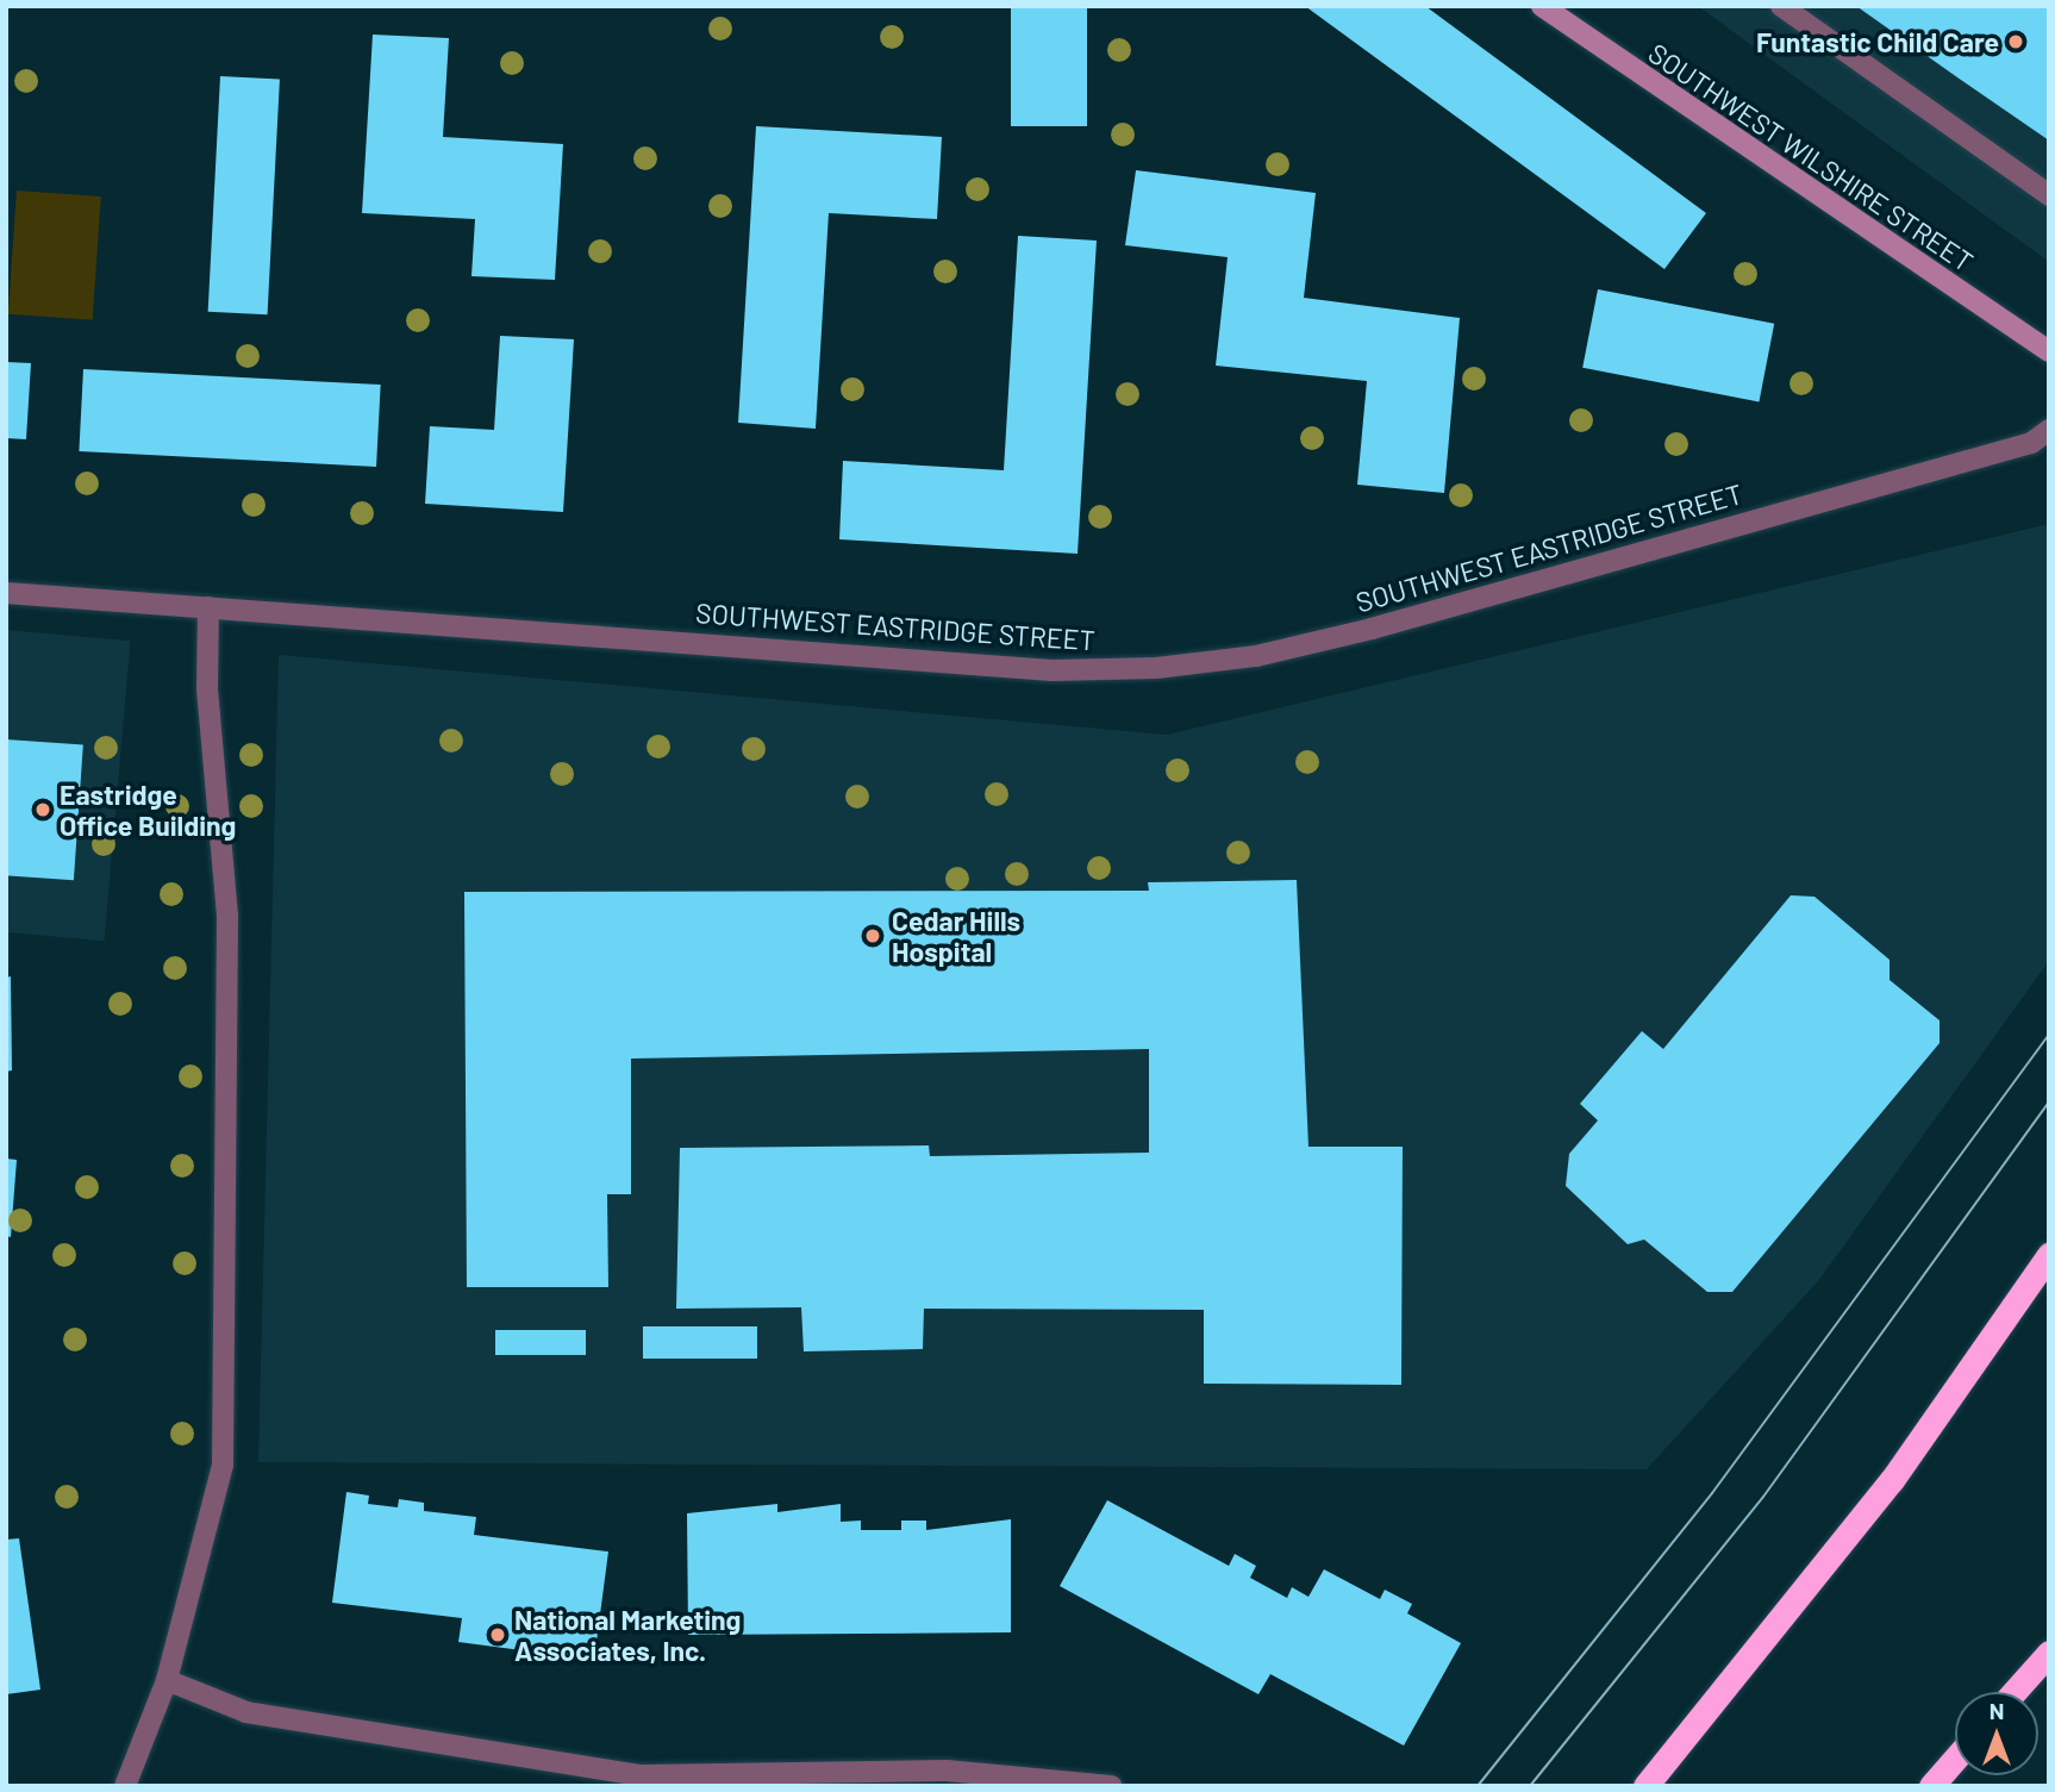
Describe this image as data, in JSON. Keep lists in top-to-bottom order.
{
  "streets": {
    "street": ["SOUTHWEST WILSHIRE STREET", "SOUTHWEST EASTRIDGE STREET"]
  },
  "places": [
    "Funtastic Child Care",
    "Eastridge Office Building",
    "Cedar Hills Hospital",
    "National Marketing Associates, Inc."
  ],
  "north": "top"
}
